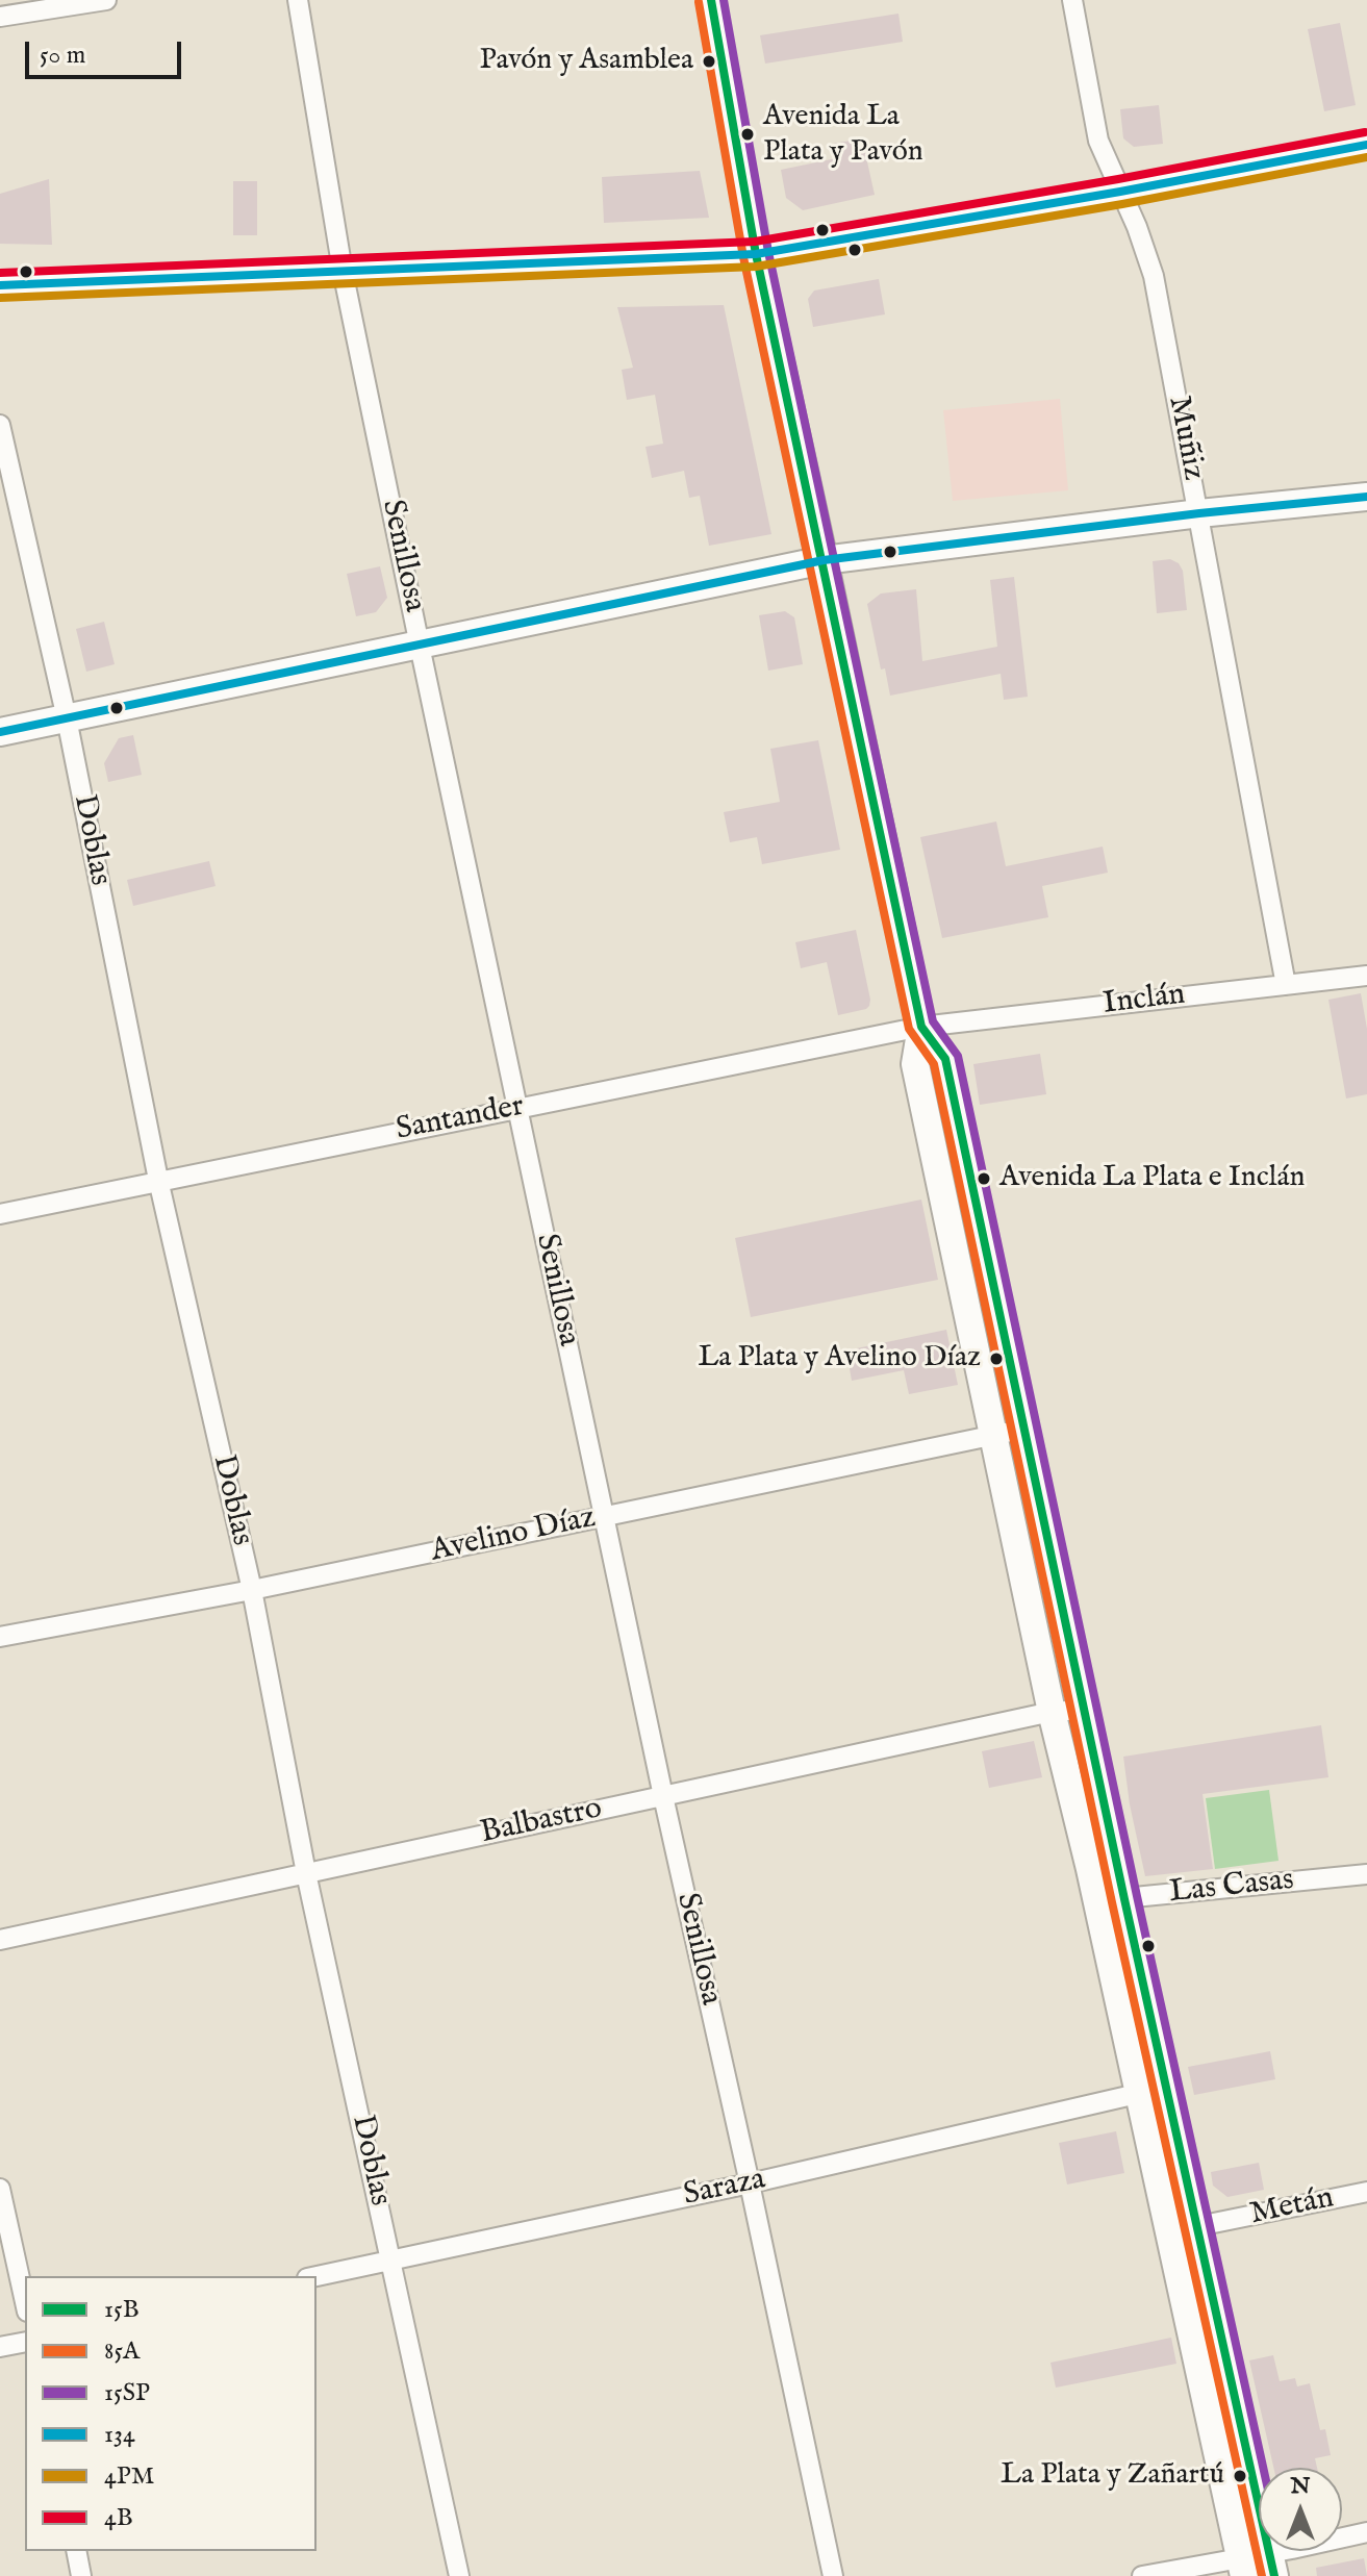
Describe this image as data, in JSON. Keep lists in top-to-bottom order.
{
  "streets": {
    "street": [
      "Muñiz",
      "Senillosa",
      "Doblas",
      "Inclán",
      "Santander",
      "Avelino Díaz",
      "Balbastro",
      "Las Casas",
      "Saraza",
      "Metán"
    ]
  },
  "crossings": [
    ["Muñiz", "Inclán"],
    ["Senillosa", "Santander"],
    ["Senillosa", "Avelino Díaz"],
    ["Senillosa", "Balbastro"],
    ["Senillosa", "Saraza"],
    ["Doblas", "Santander"],
    ["Doblas", "Avelino Díaz"],
    ["Doblas", "Balbastro"],
    ["Doblas", "Saraza"],
    ["Inclán", "Santander"]
  ],
  "places": [
    "Pavón y Asamblea",
    "Avenida La Plata y Pavón",
    "Avenida La Plata e Inclán",
    "La Plata y Avelino Díaz",
    "La Plata y Zañartú"
  ],
  "lines": [
    "transit line 15B",
    "transit line 15SP",
    "transit line 85A",
    "transit line 4B",
    "transit line 134",
    "transit line 4PM"
  ],
  "legend": [
    "15B",
    "85A",
    "15SP",
    "134",
    "4PM",
    "4B"
  ],
  "scale_bar": "50 m",
  "north": "top"
}
